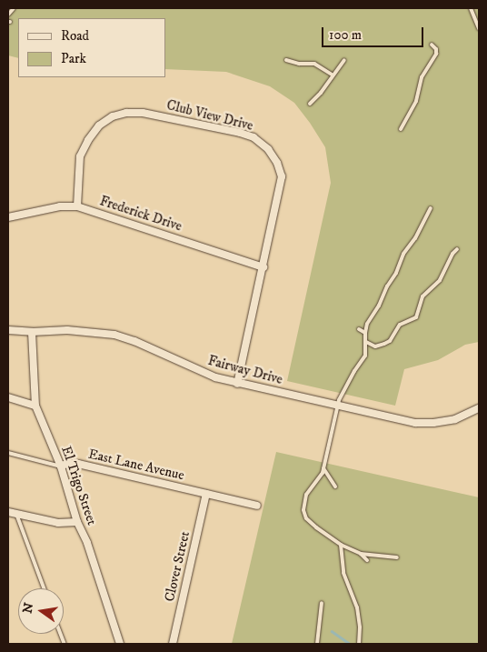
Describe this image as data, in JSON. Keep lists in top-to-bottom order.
{
  "streets": {
    "street": [
      "Club View Drive",
      "Frederick Drive",
      "Fairway Drive",
      "East Lane Avenue",
      "El Trigo Street",
      "Clover Street"
    ]
  },
  "crossings": [
    ["Club View Drive", "Frederick Drive"],
    ["Club View Drive", "Fairway Drive"],
    ["Fairway Drive", "El Trigo Street"],
    ["East Lane Avenue", "El Trigo Street"],
    ["East Lane Avenue", "Clover Street"]
  ],
  "legend": ["Road", "Park"],
  "scale_bar": "100 m",
  "north": "left"
}
